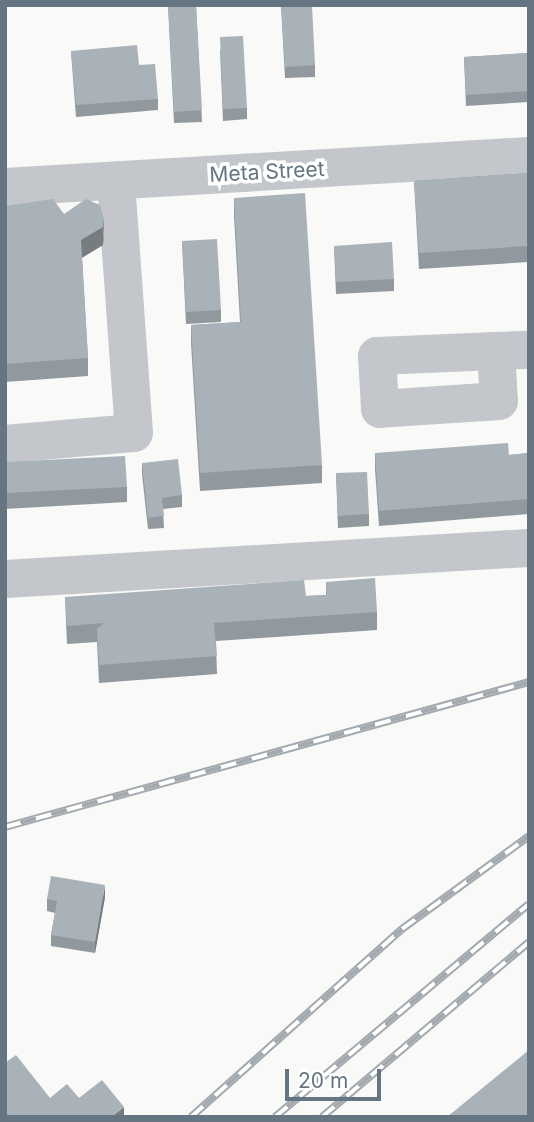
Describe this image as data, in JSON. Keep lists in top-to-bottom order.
{
  "streets": {
    "street": ["Meta Street"]
  },
  "scale_bar": "20 m"
}
